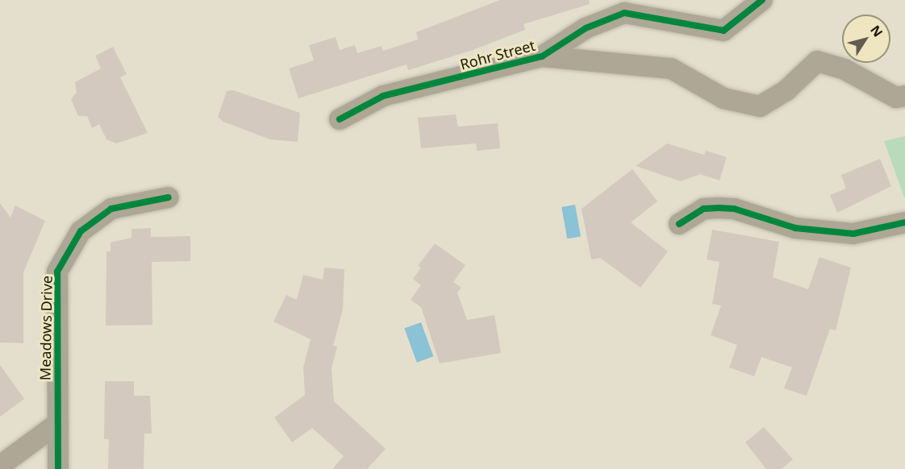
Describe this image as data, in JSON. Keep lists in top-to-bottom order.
{
  "streets": {
    "street": ["Rohr Street", "Meadows Drive"]
  },
  "north": "top right"
}
